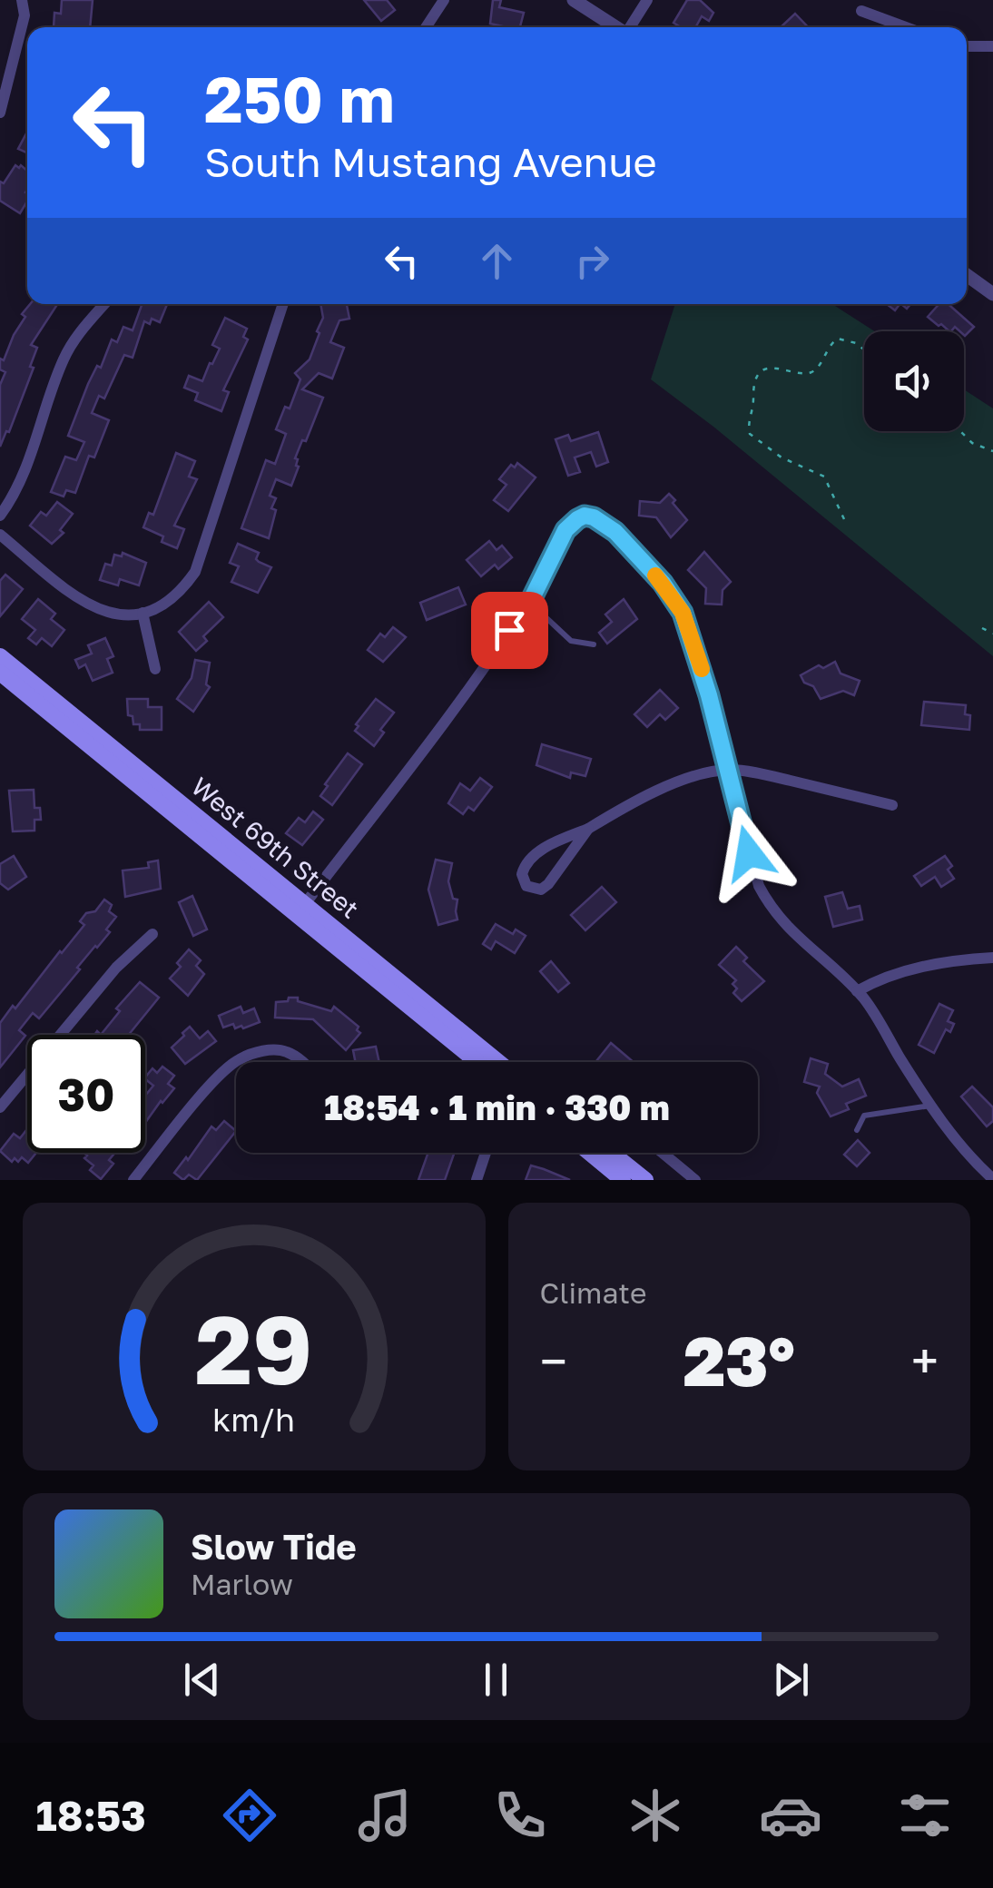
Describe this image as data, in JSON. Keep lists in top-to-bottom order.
{
  "streets": {
    "main road": ["West 69th Street"]
  },
  "page": {
    "turn": ["250 m", "South Mustang Avenue"],
    "limit": "30",
    "trip": "18:54 · 1 min · 330 m",
    "tile": "Climate",
    "heat": ["−", "23°", "+"],
    "song": ["Slow Tide", "Marlow"],
    "tabs": "18:53",
    "gauge": ["29", "km/h"]
  }
}
